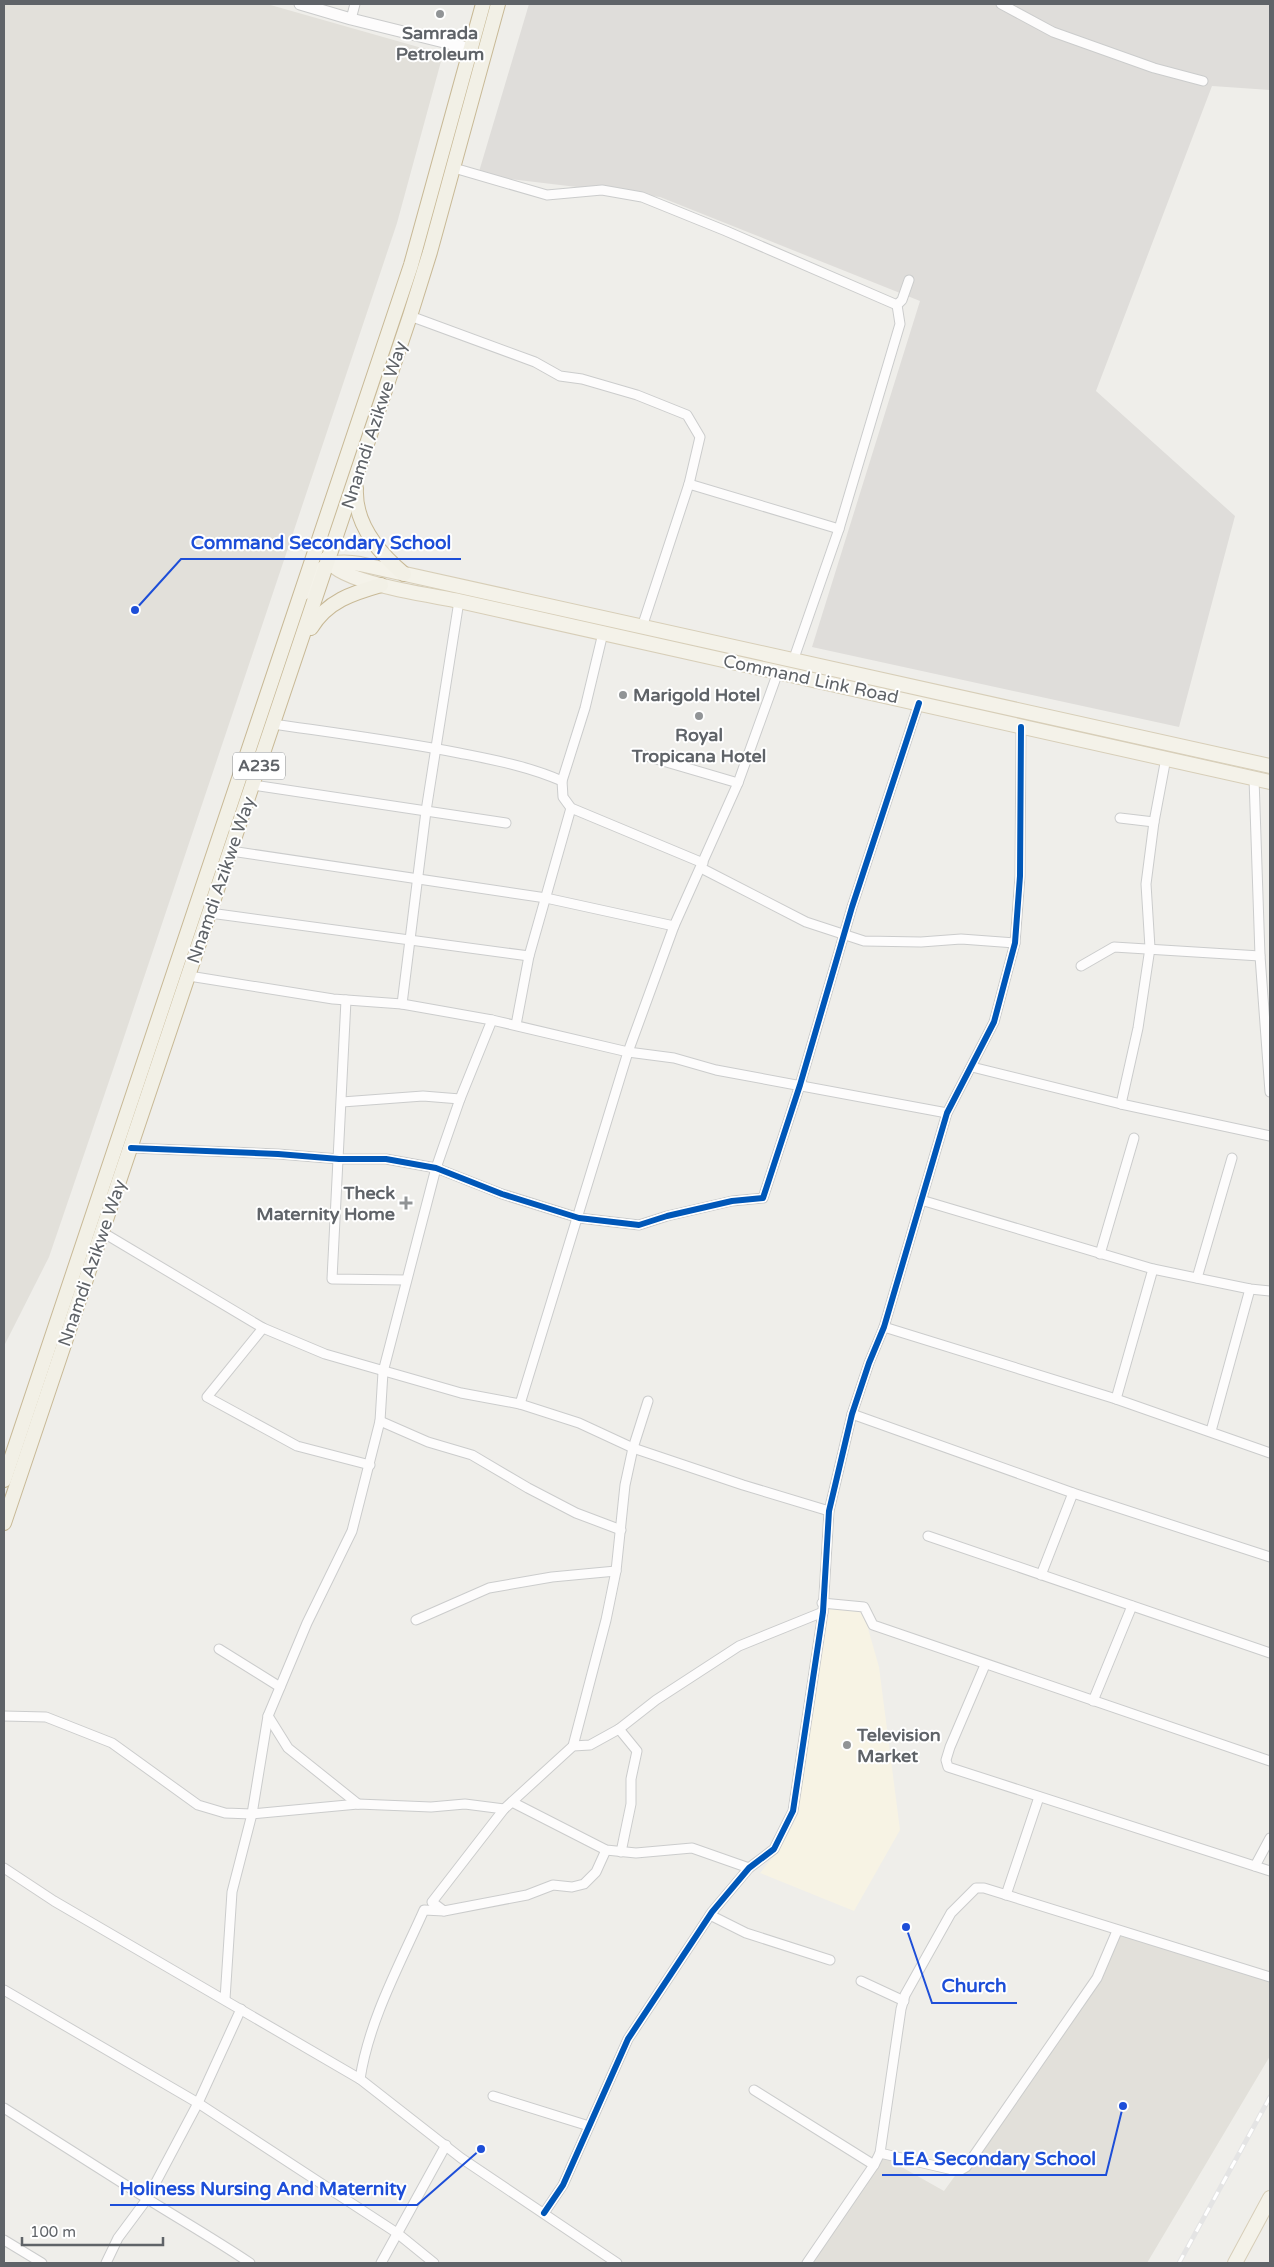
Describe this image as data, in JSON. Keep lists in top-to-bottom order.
{
  "streets": {
    "highway": ["Nnamdi Azikwe Way", "A235"],
    "main road": ["Command Link Road"]
  },
  "crossings": [
    ["Nnamdi Azikwe Way", "Command Link Road"]
  ],
  "places": {
    "other": [
      "Samrada Petroleum",
      "Command Secondary School",
      "Marigold Hotel",
      "Royal Tropicana Hotel",
      "Television Market",
      "Church",
      "LEA Secondary School",
      "Holiness Nursing And Maternity"
    ],
    "health": ["Theck Maternity Home"]
  },
  "scale_bar": "100 m"
}
